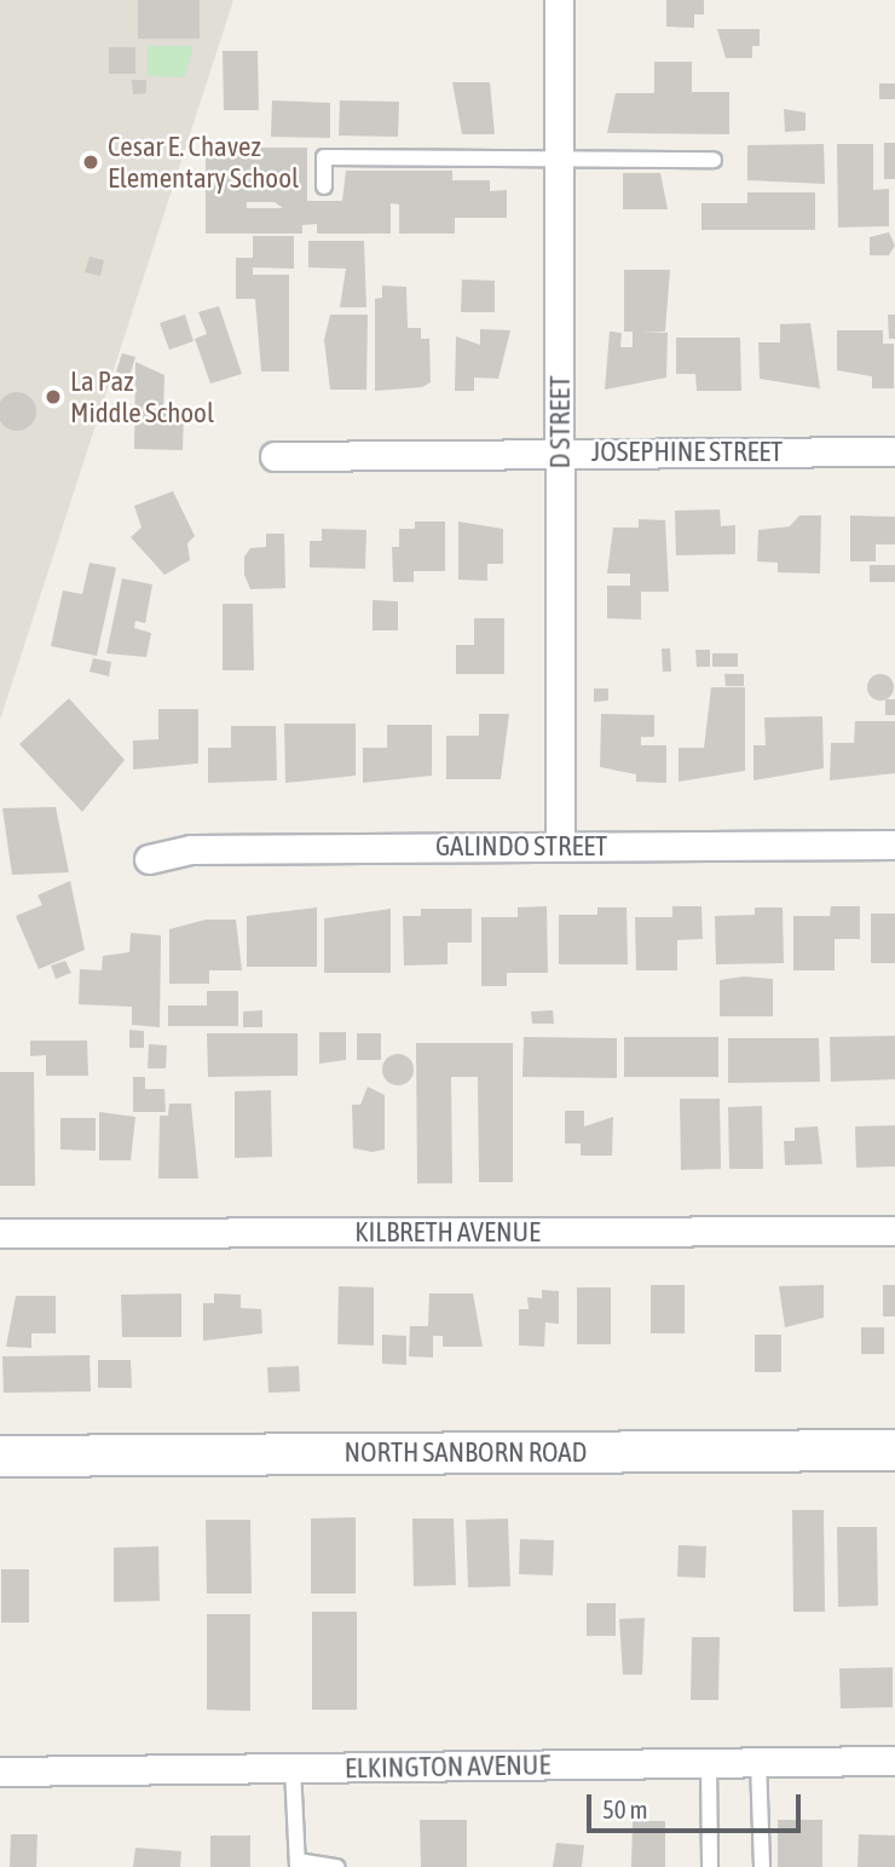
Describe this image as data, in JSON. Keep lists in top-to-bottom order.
{
  "streets": {
    "main road": ["NORTH SANBORN ROAD"],
    "street": [
      "D STREET",
      "JOSEPHINE STREET",
      "GALINDO STREET",
      "KILBRETH AVENUE",
      "ELKINGTON AVENUE"
    ]
  },
  "crossings": [
    ["D STREET", "JOSEPHINE STREET"],
    ["D STREET", "GALINDO STREET"]
  ],
  "places": ["Cesar E. Chavez Elementary School", "La Paz Middle School"],
  "scale_bar": "50 m"
}
